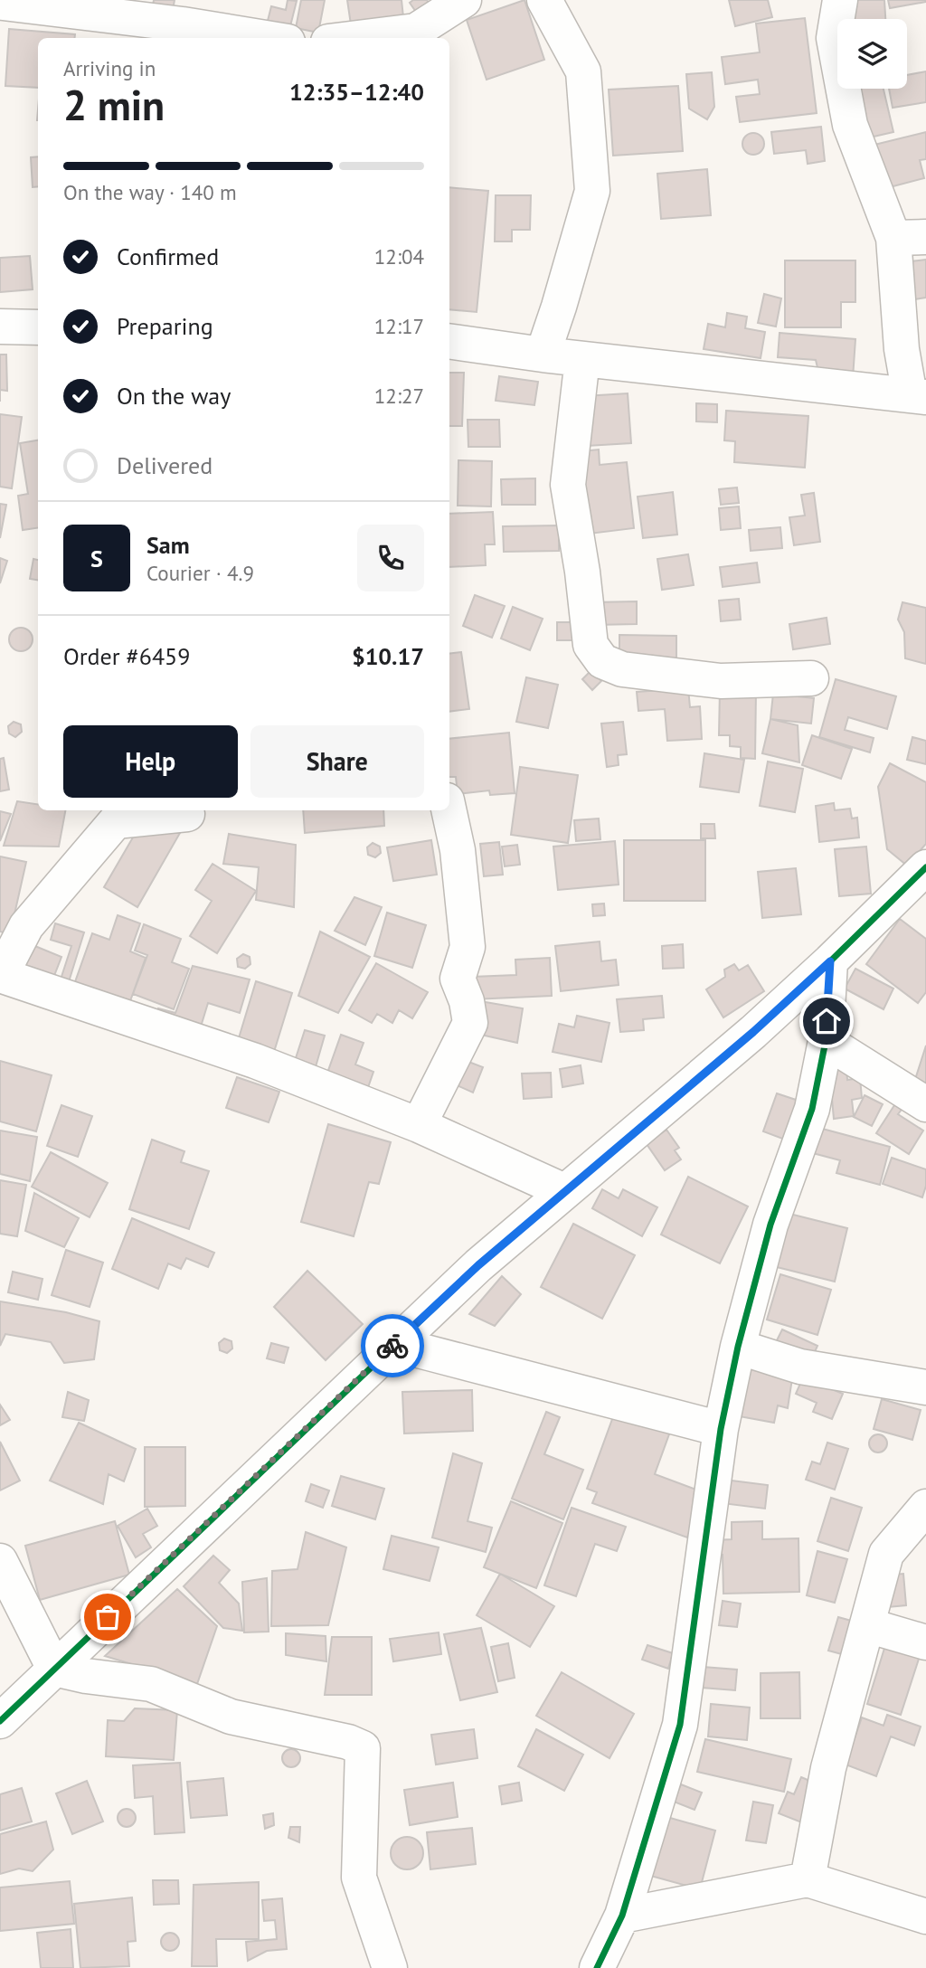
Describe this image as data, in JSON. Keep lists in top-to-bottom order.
{
  "page": {
    "heading": ["2 min", "Arriving in", "12:35–12:40"],
    "panel": [
      "Sam",
      "Courier · 4.9",
      "Order #6459",
      "$10.17"
    ],
    "bar": "On the way · 140 m",
    "list": [
      ["Confirmed", "12:04"],
      ["Preparing", "12:17"],
      ["On the way", "12:27"],
      "Delivered"
    ],
    "round": "S",
    "buttons": ["Help", "Share"]
  }
}
